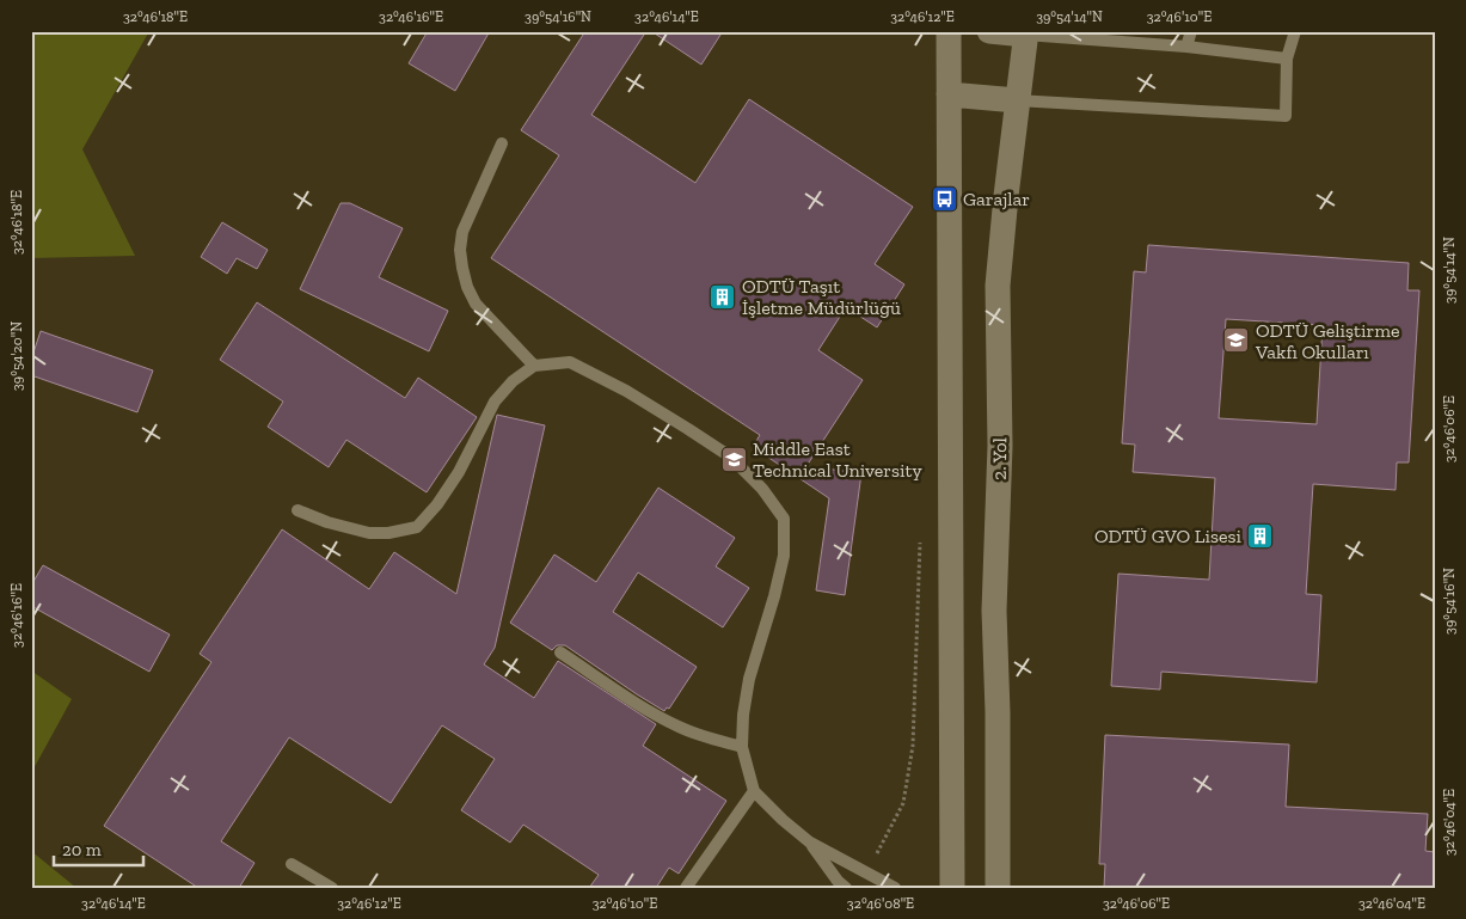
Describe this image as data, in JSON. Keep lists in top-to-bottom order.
{
  "streets": {
    "street": ["2. Yol"]
  },
  "places": {
    "bus stop": ["Garajlar"],
    "building": ["ODTÜ Taşıt İşletme Müdürlüğü", "ODTÜ GVO Lisesi"],
    "school or university": ["ODTÜ Geliştirme Vakfı Okulları", "Middle East Technical University"]
  },
  "scale_bar": "20 m",
  "coordinates": [
    "32°46'18\"E",
    "32°46'16\"E",
    "39°54'16\"N",
    "32°46'14\"E",
    "32°46'12\"E",
    "39°54'14\"N",
    "32°46'10\"E",
    "39°54'20\"N",
    "32°46'06\"E",
    "32°46'04\"E",
    "32°46'08\"E"
  ]
}
